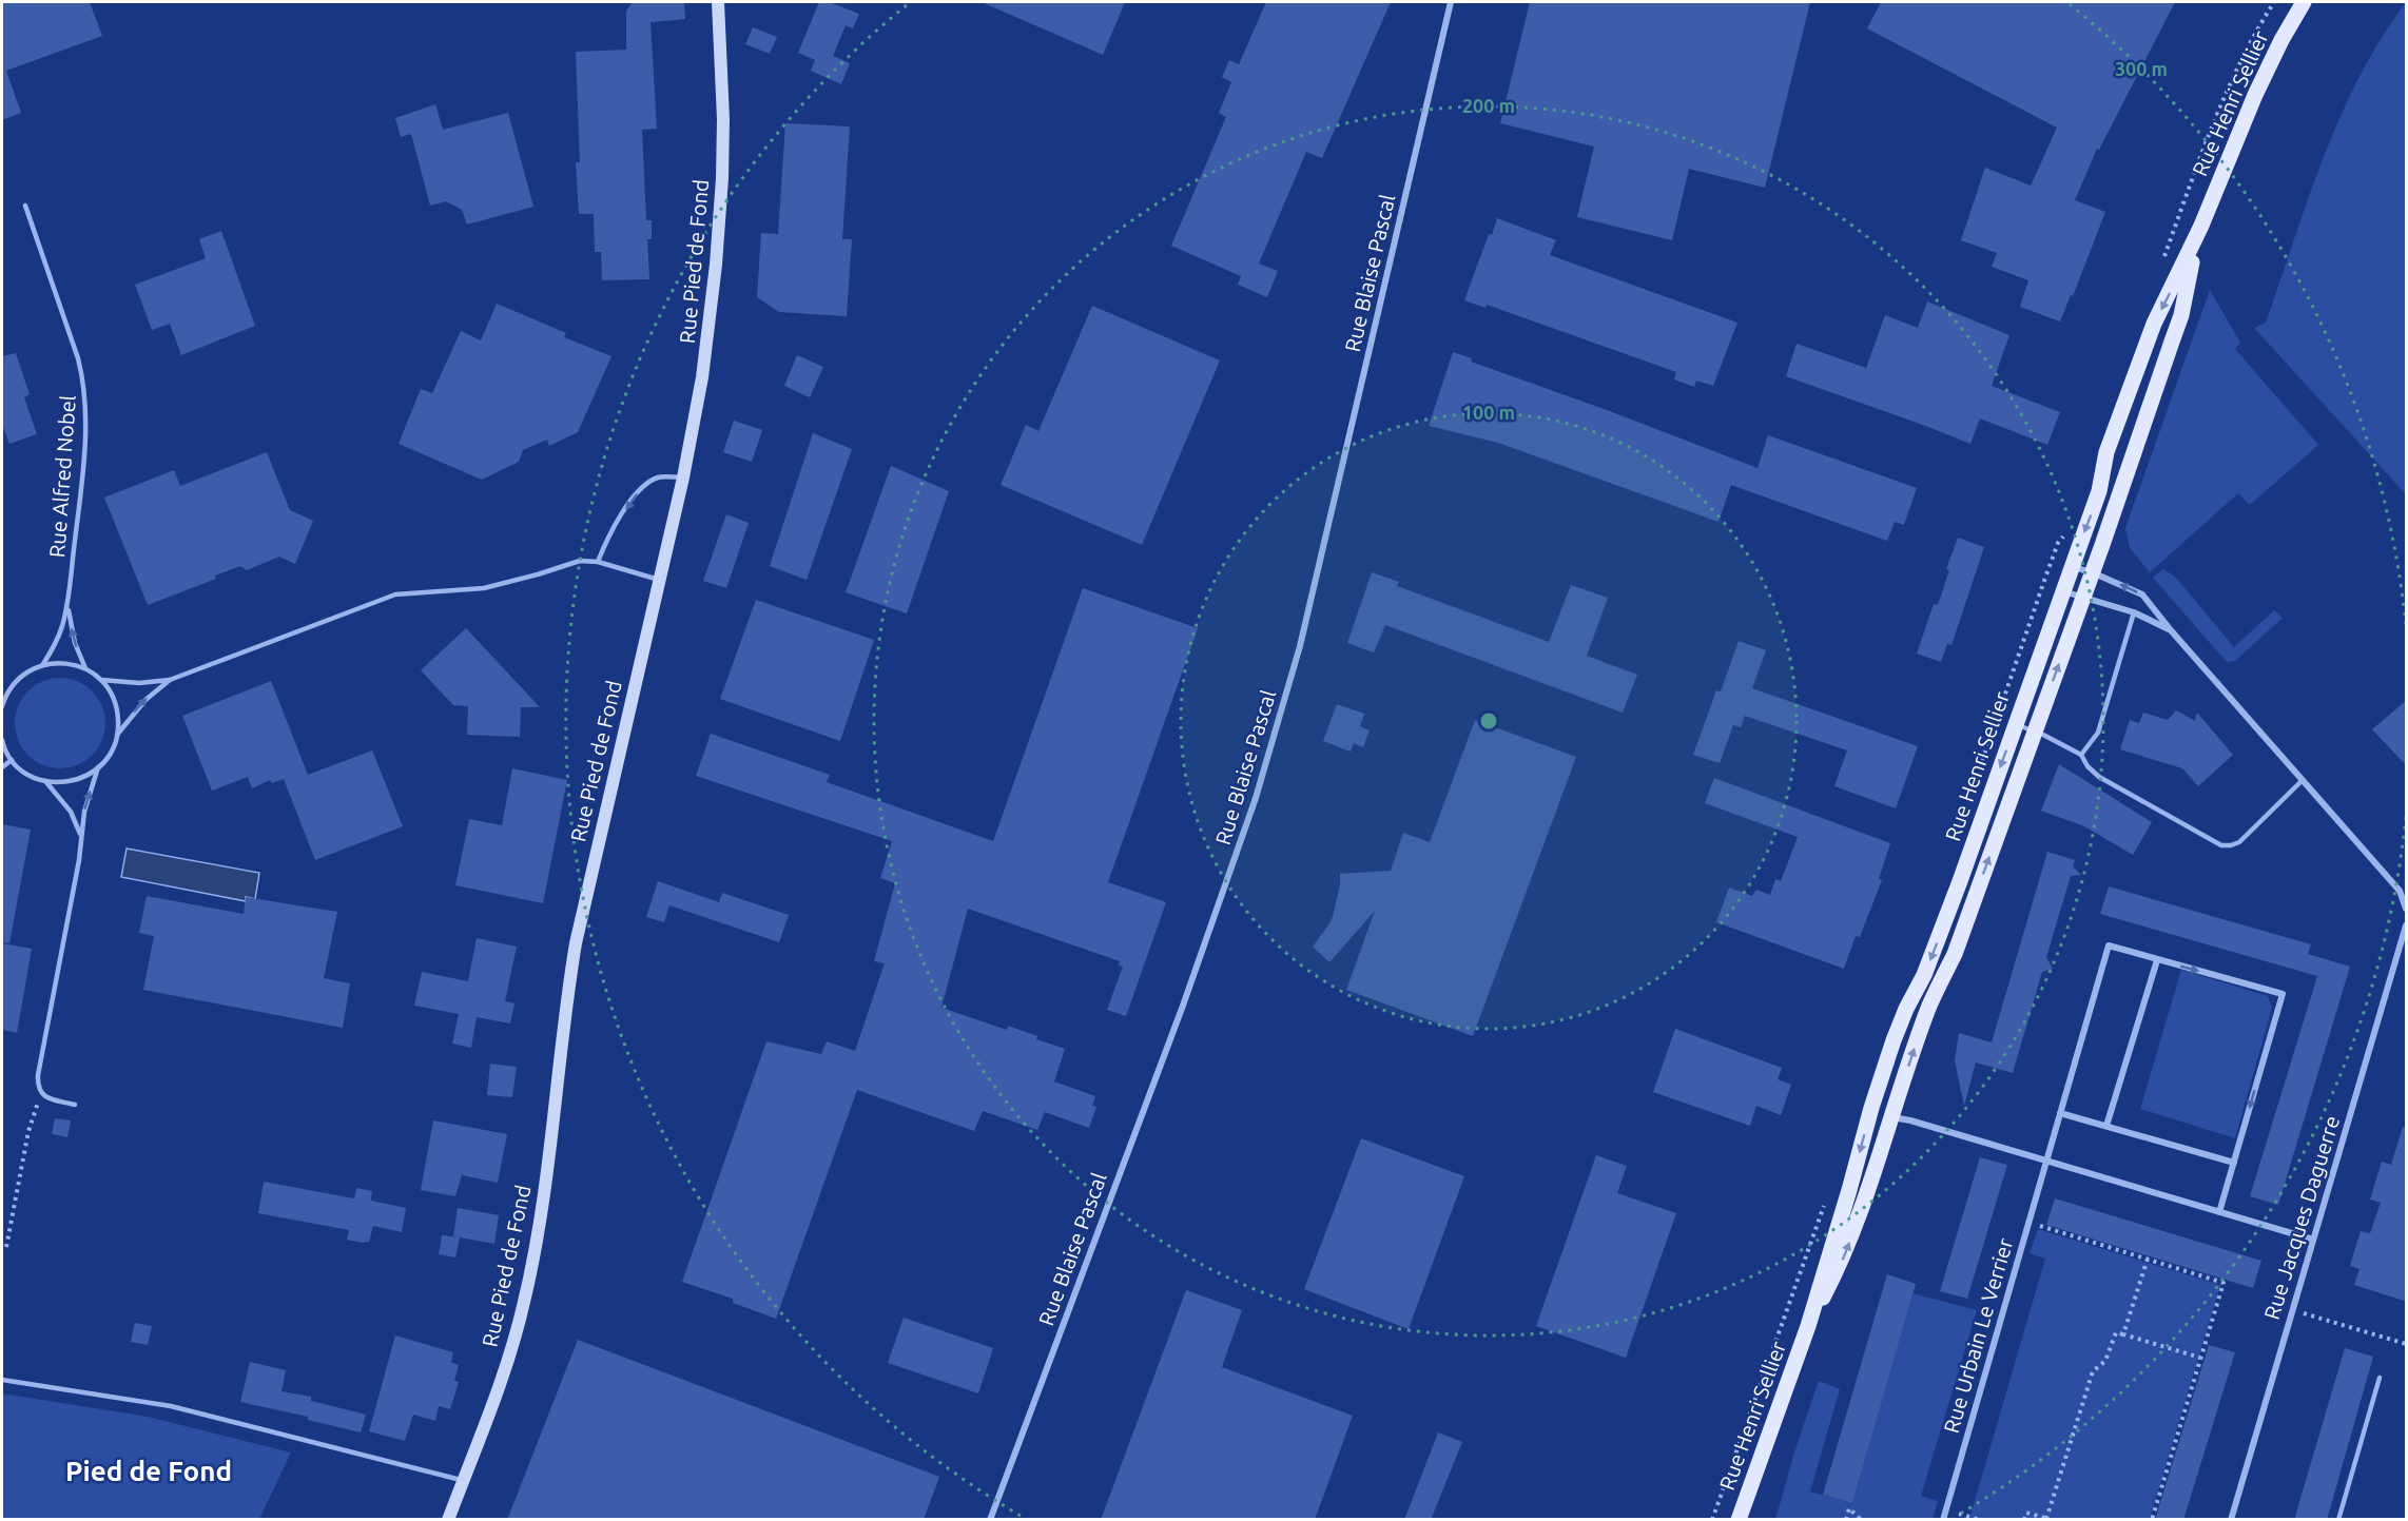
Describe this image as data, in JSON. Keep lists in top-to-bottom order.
{
  "streets": {
    "main road": ["Rue Henri Sellier", "Rue Pied de Fond"],
    "street": ["Rue Blaise Pascal", "Rue Jacques Daguerre", "Rue Urbain Le Verrier"],
    "lane": ["Rue Alfred Nobel"]
  },
  "districts": ["Pied de Fond"],
  "rings": ["300 m", "200 m", "100 m"]
}
